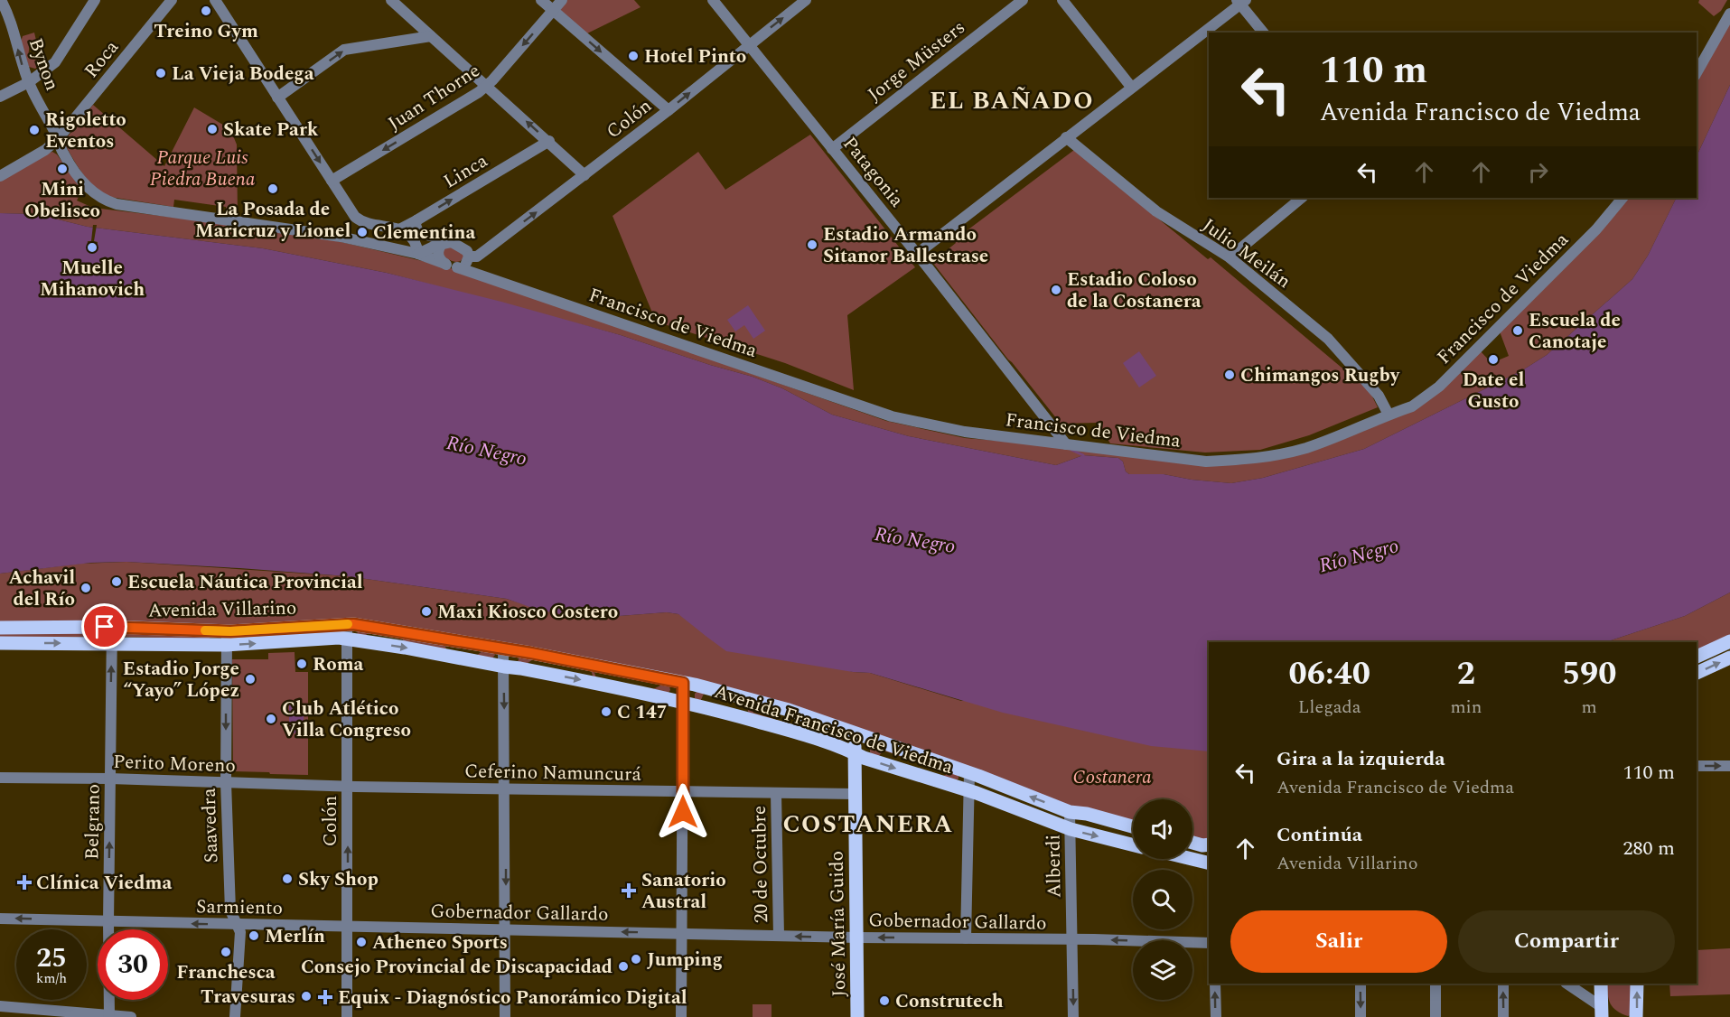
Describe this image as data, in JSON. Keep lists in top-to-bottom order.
{
  "streets": {
    "main road": ["Avenida Villarino", "Avenida Francisco de Viedma", "José María Guido"],
    "street": [
      "Roca",
      "Jorge Müsters",
      "Bynon",
      "Juan Thorne",
      "Colón",
      "Linca",
      "Patagonia",
      "Julio Meilán",
      "Francisco de Viedma",
      "Perito Moreno",
      "Ceferino Namuncurá",
      "Belgrano",
      "Saavedra",
      "20 de Octubre",
      "Alberdi",
      "Sarmiento",
      "Gobernador Gallardo"
    ]
  },
  "crossings": [
    ["Roca", "Bynon"],
    ["Roca", "Francisco de Viedma"],
    ["Jorge Müsters", "Patagonia"],
    ["Bynon", "Francisco de Viedma"],
    ["Colón", "Patagonia"],
    ["Colón", "Francisco de Viedma"],
    ["Colón", "Avenida Villarino"],
    ["Colón", "Avenida Francisco de Viedma"],
    ["Colón", "Perito Moreno"],
    ["Colón", "Ceferino Namuncurá"],
    ["Colón", "Sarmiento"],
    ["Colón", "Gobernador Gallardo"],
    ["Patagonia", "Francisco de Viedma"],
    ["Julio Meilán", "Francisco de Viedma"],
    ["Avenida Villarino", "Avenida Francisco de Viedma"],
    ["Avenida Villarino", "Belgrano"],
    ["Avenida Villarino", "Saavedra"],
    ["Avenida Francisco de Viedma", "Alberdi"],
    ["Avenida Francisco de Viedma", "José María Guido"],
    ["Perito Moreno", "Ceferino Namuncurá"],
    ["Perito Moreno", "Belgrano"],
    ["Perito Moreno", "Saavedra"],
    ["Ceferino Namuncurá", "20 de Octubre"],
    ["Ceferino Namuncurá", "José María Guido"],
    ["Belgrano", "Sarmiento"],
    ["Saavedra", "Sarmiento"],
    ["20 de Octubre", "Gobernador Gallardo"],
    ["Alberdi", "Gobernador Gallardo"],
    ["Sarmiento", "Gobernador Gallardo"],
    ["Gobernador Gallardo", "José María Guido"]
  ],
  "one_way": [
    "Bynon",
    "Juan Thorne",
    "Colón",
    "Linca",
    "Belgrano",
    "Saavedra",
    "Alberdi",
    "Gobernador Gallardo"
  ],
  "districts": ["EL BAÑADO", "COSTANERA"],
  "water": ["Río Negro"],
  "parks": ["Parque Luis Piedra Buena", "Costanera"],
  "places": {
    "other": [
      "Treino Gym",
      "Hotel Pinto",
      "La Vieja Bodega",
      "Skate Park",
      "Rigoletto Eventos",
      "Mini Obelisco",
      "La Posada de Maricruz y Lionel",
      "Clementina",
      "Estadio Armando Sitanor Ballestrase",
      "Muelle Mihanovich",
      "Estadio Coloso de la Costanera",
      "Escuela de Canotaje",
      "Date el Gusto",
      "Chimangos Rugby",
      "Escuela Náutica Provincial",
      "Achavil del Río",
      "Maxi Kiosco Costero",
      "Roma",
      "Estadio Jorge “Yayo” López",
      "C 147",
      "Club Atlético Villa Congreso",
      "Sky Shop",
      "Merlín",
      "Atheneo Sports",
      "Franchesca",
      "Jumping",
      "Consejo Provincial de Discapacidad",
      "Travesuras",
      "Construtech"
    ],
    "health": ["Clínica Viedma", "Sanatorio Austral", "Equix - Diagnóstico Panorámico Digital"]
  },
  "page": {
    "turn": ["110 m", "Avenida Francisco de Viedma"],
    "eta": [
      "06:40",
      "Llegada",
      "2",
      "min",
      "590",
      "m"
    ],
    "list": [
      {
        "name": "Gira a la izquierda",
        "note": "Avenida Francisco de Viedma",
        "value": "110 m"
      },
      {
        "name": "Continúa",
        "note": "Avenida Villarino",
        "value": "280 m"
      }
    ],
    "buttons": ["Salir", "Compartir"],
    "speed": "25 km/h",
    "limit": "30"
  }
}
